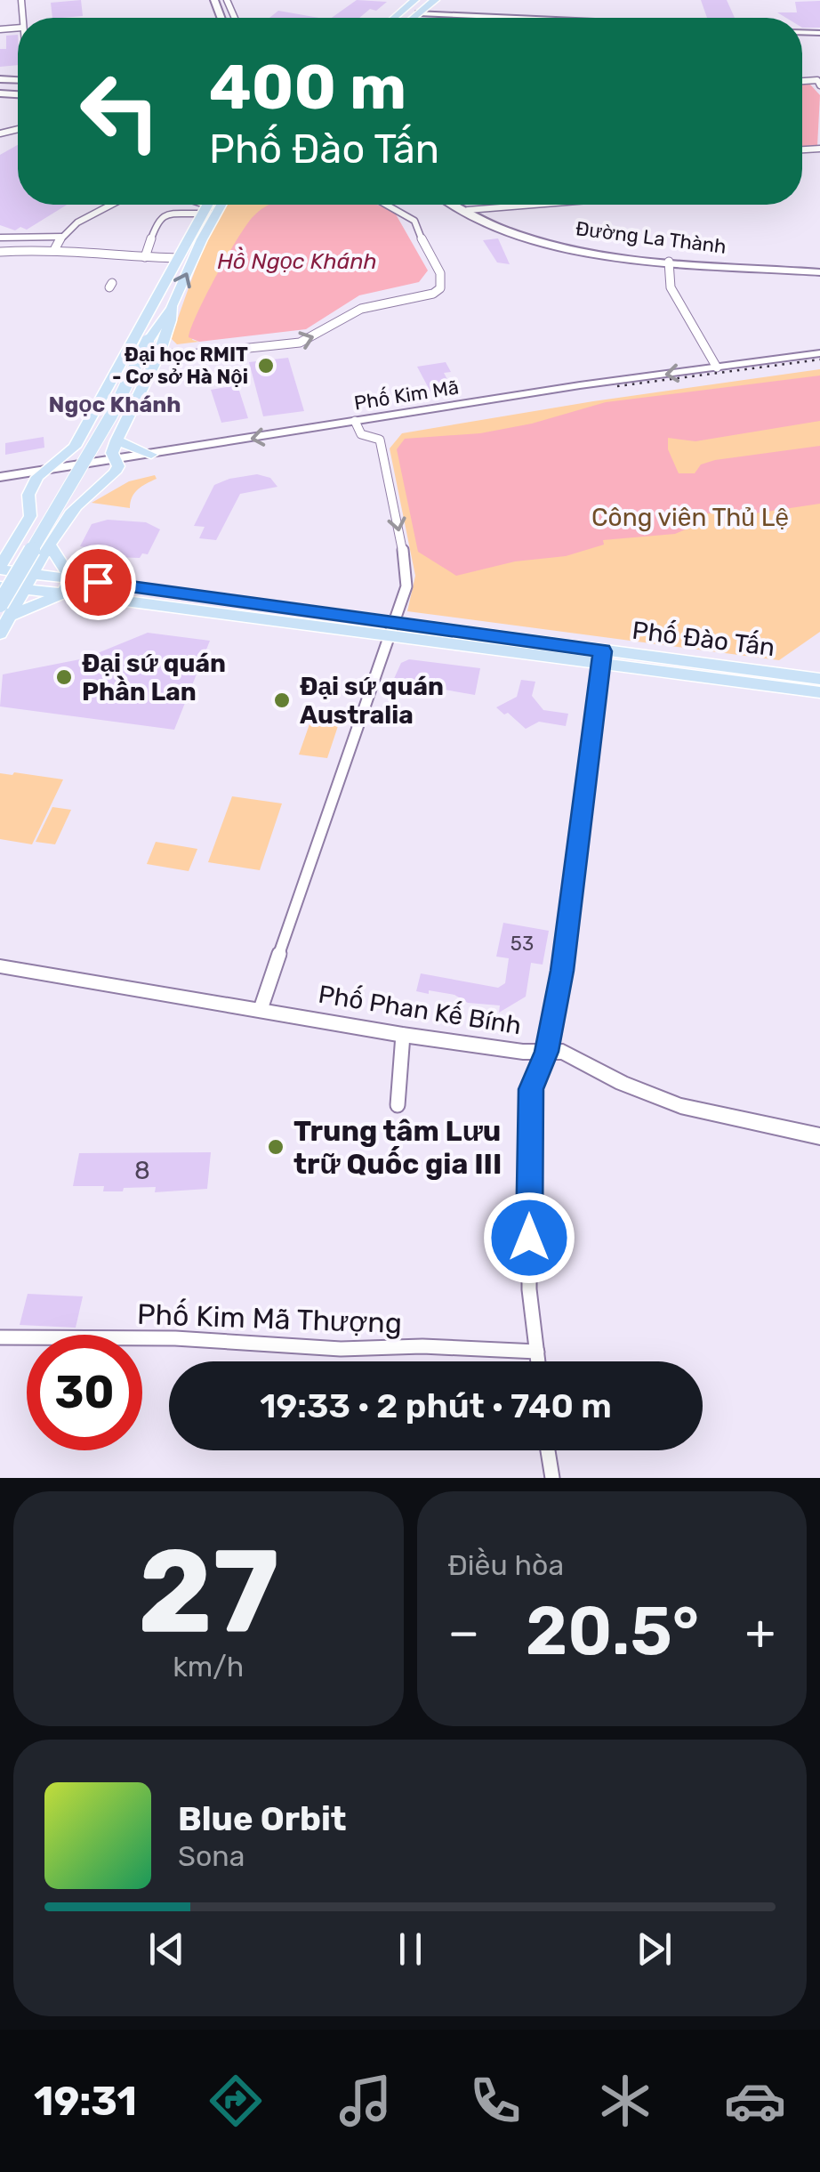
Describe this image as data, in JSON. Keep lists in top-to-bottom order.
{
  "streets": {
    "main road": [
      "Đường La Thành",
      "Phố Kim Mã",
      "Phố Đào Tấn",
      "Phố Phan Kế Bính"
    ],
    "street": ["Phố Kim Mã Thượng"]
  },
  "one_way": ["Phố Kim Mã"],
  "districts": ["Ngọc Khánh"],
  "water": ["Hồ Ngọc Khánh"],
  "parks": ["Công viên Thủ Lệ"],
  "places": [
    "Đại học RMIT - Cơ sở Hà Nội",
    "Đại sứ quán Phần Lan",
    "Đại sứ quán Australia",
    "Trung tâm Lưu trữ Quốc gia III"
  ],
  "house_numbers": ["53", "8"],
  "page": {
    "turn": ["400 m", "Phố Đào Tấn"],
    "limit": "30",
    "trip": "19:33 · 2 phút · 740 m",
    "tile": [
      ["27", "km/h"],
      "Điều hòa"
    ],
    "heat": ["−", "20.5°", "+"],
    "song": ["Blue Orbit", "Sona"],
    "tabs": "19:31"
  }
}
